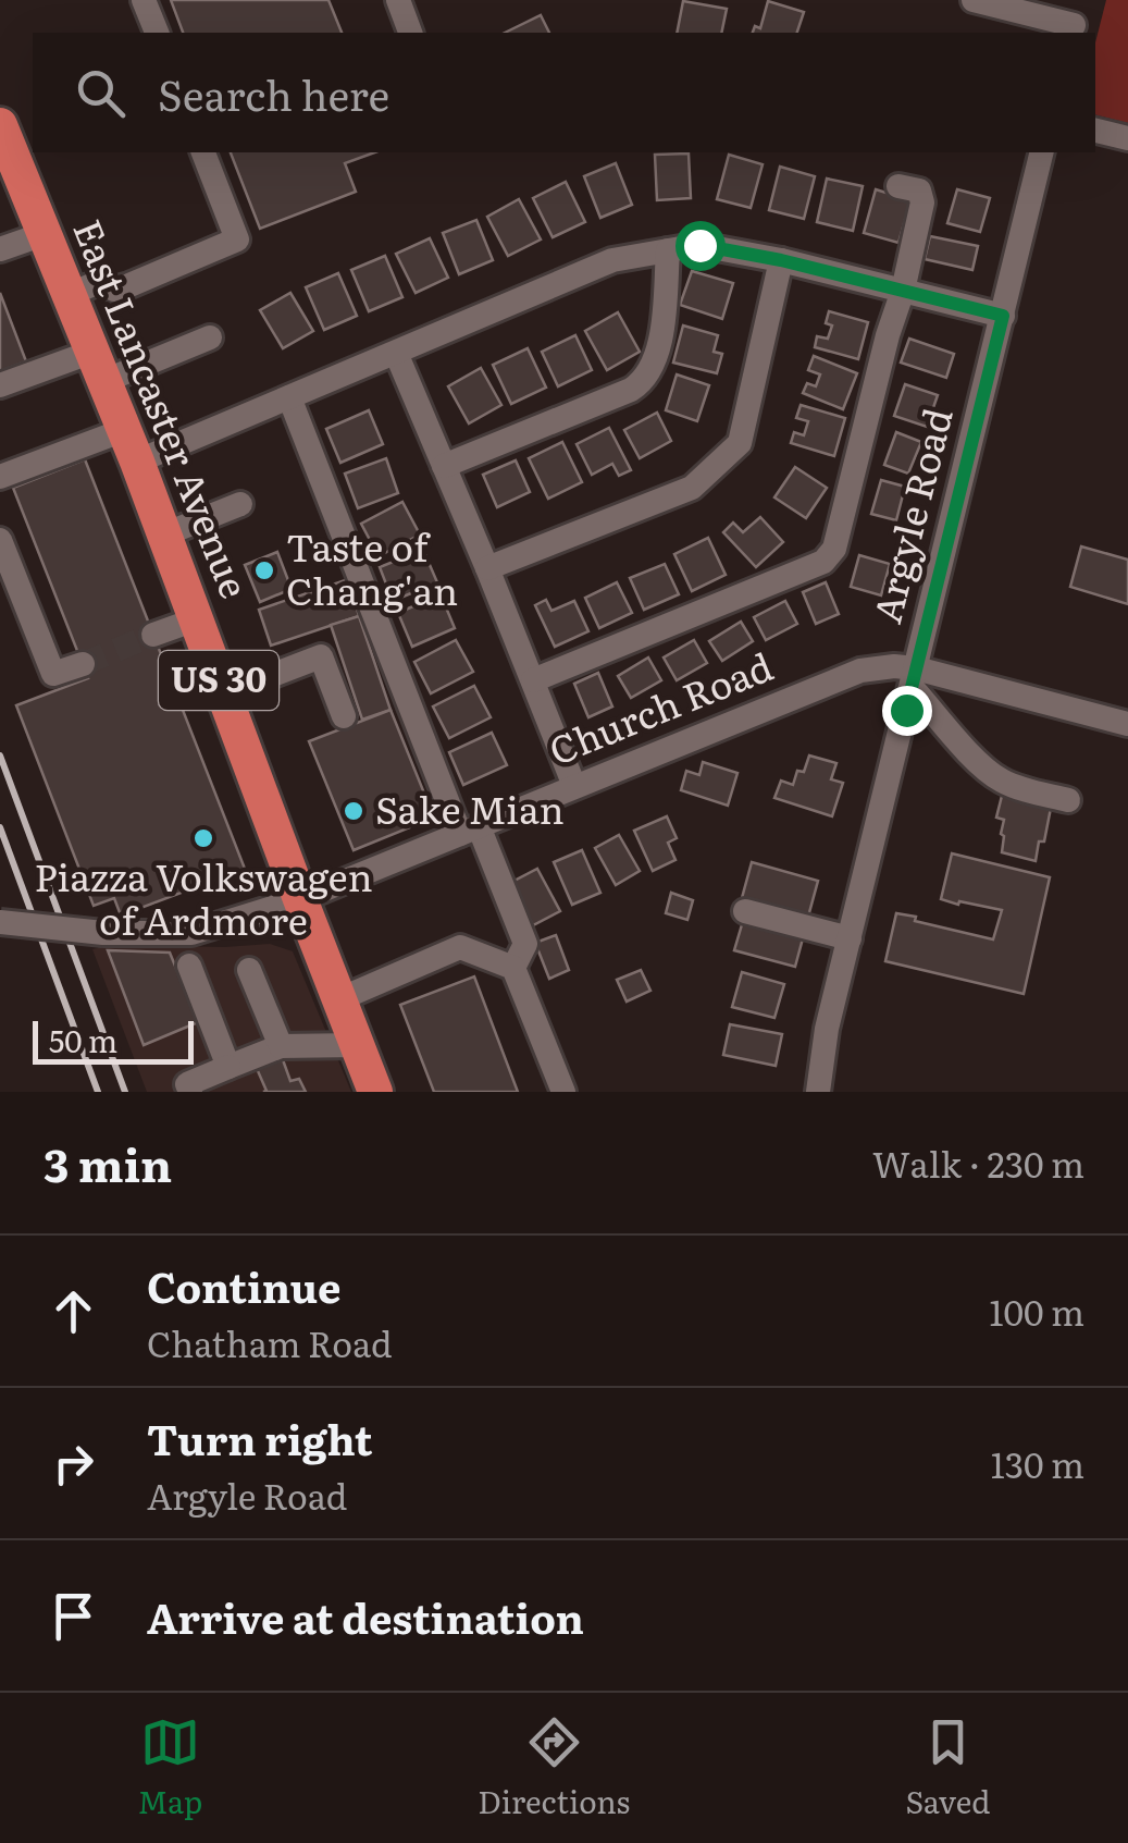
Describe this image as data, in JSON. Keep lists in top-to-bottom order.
{
  "streets": {
    "highway": ["East Lancaster Avenue", "US 30"],
    "street": ["Argyle Road", "Church Road"]
  },
  "crossings": [
    ["East Lancaster Avenue", "Church Road"],
    ["Argyle Road", "Church Road"]
  ],
  "places": ["Taste of Chang'an", "Sake Mian", "Piazza Volkswagen of Ardmore"],
  "scale_bar": "50 m",
  "page": {
    "search": "Search here",
    "scale": "50 m",
    "heading": ["3 min", "Walk · 230 m"],
    "list": [
      ["Continue", "Chatham Road", "100 m"],
      ["Turn right", "Argyle Road", "130 m"],
      "Arrive at destination"
    ],
    "nav": ["Map", "Directions", "Saved"]
  }
}
